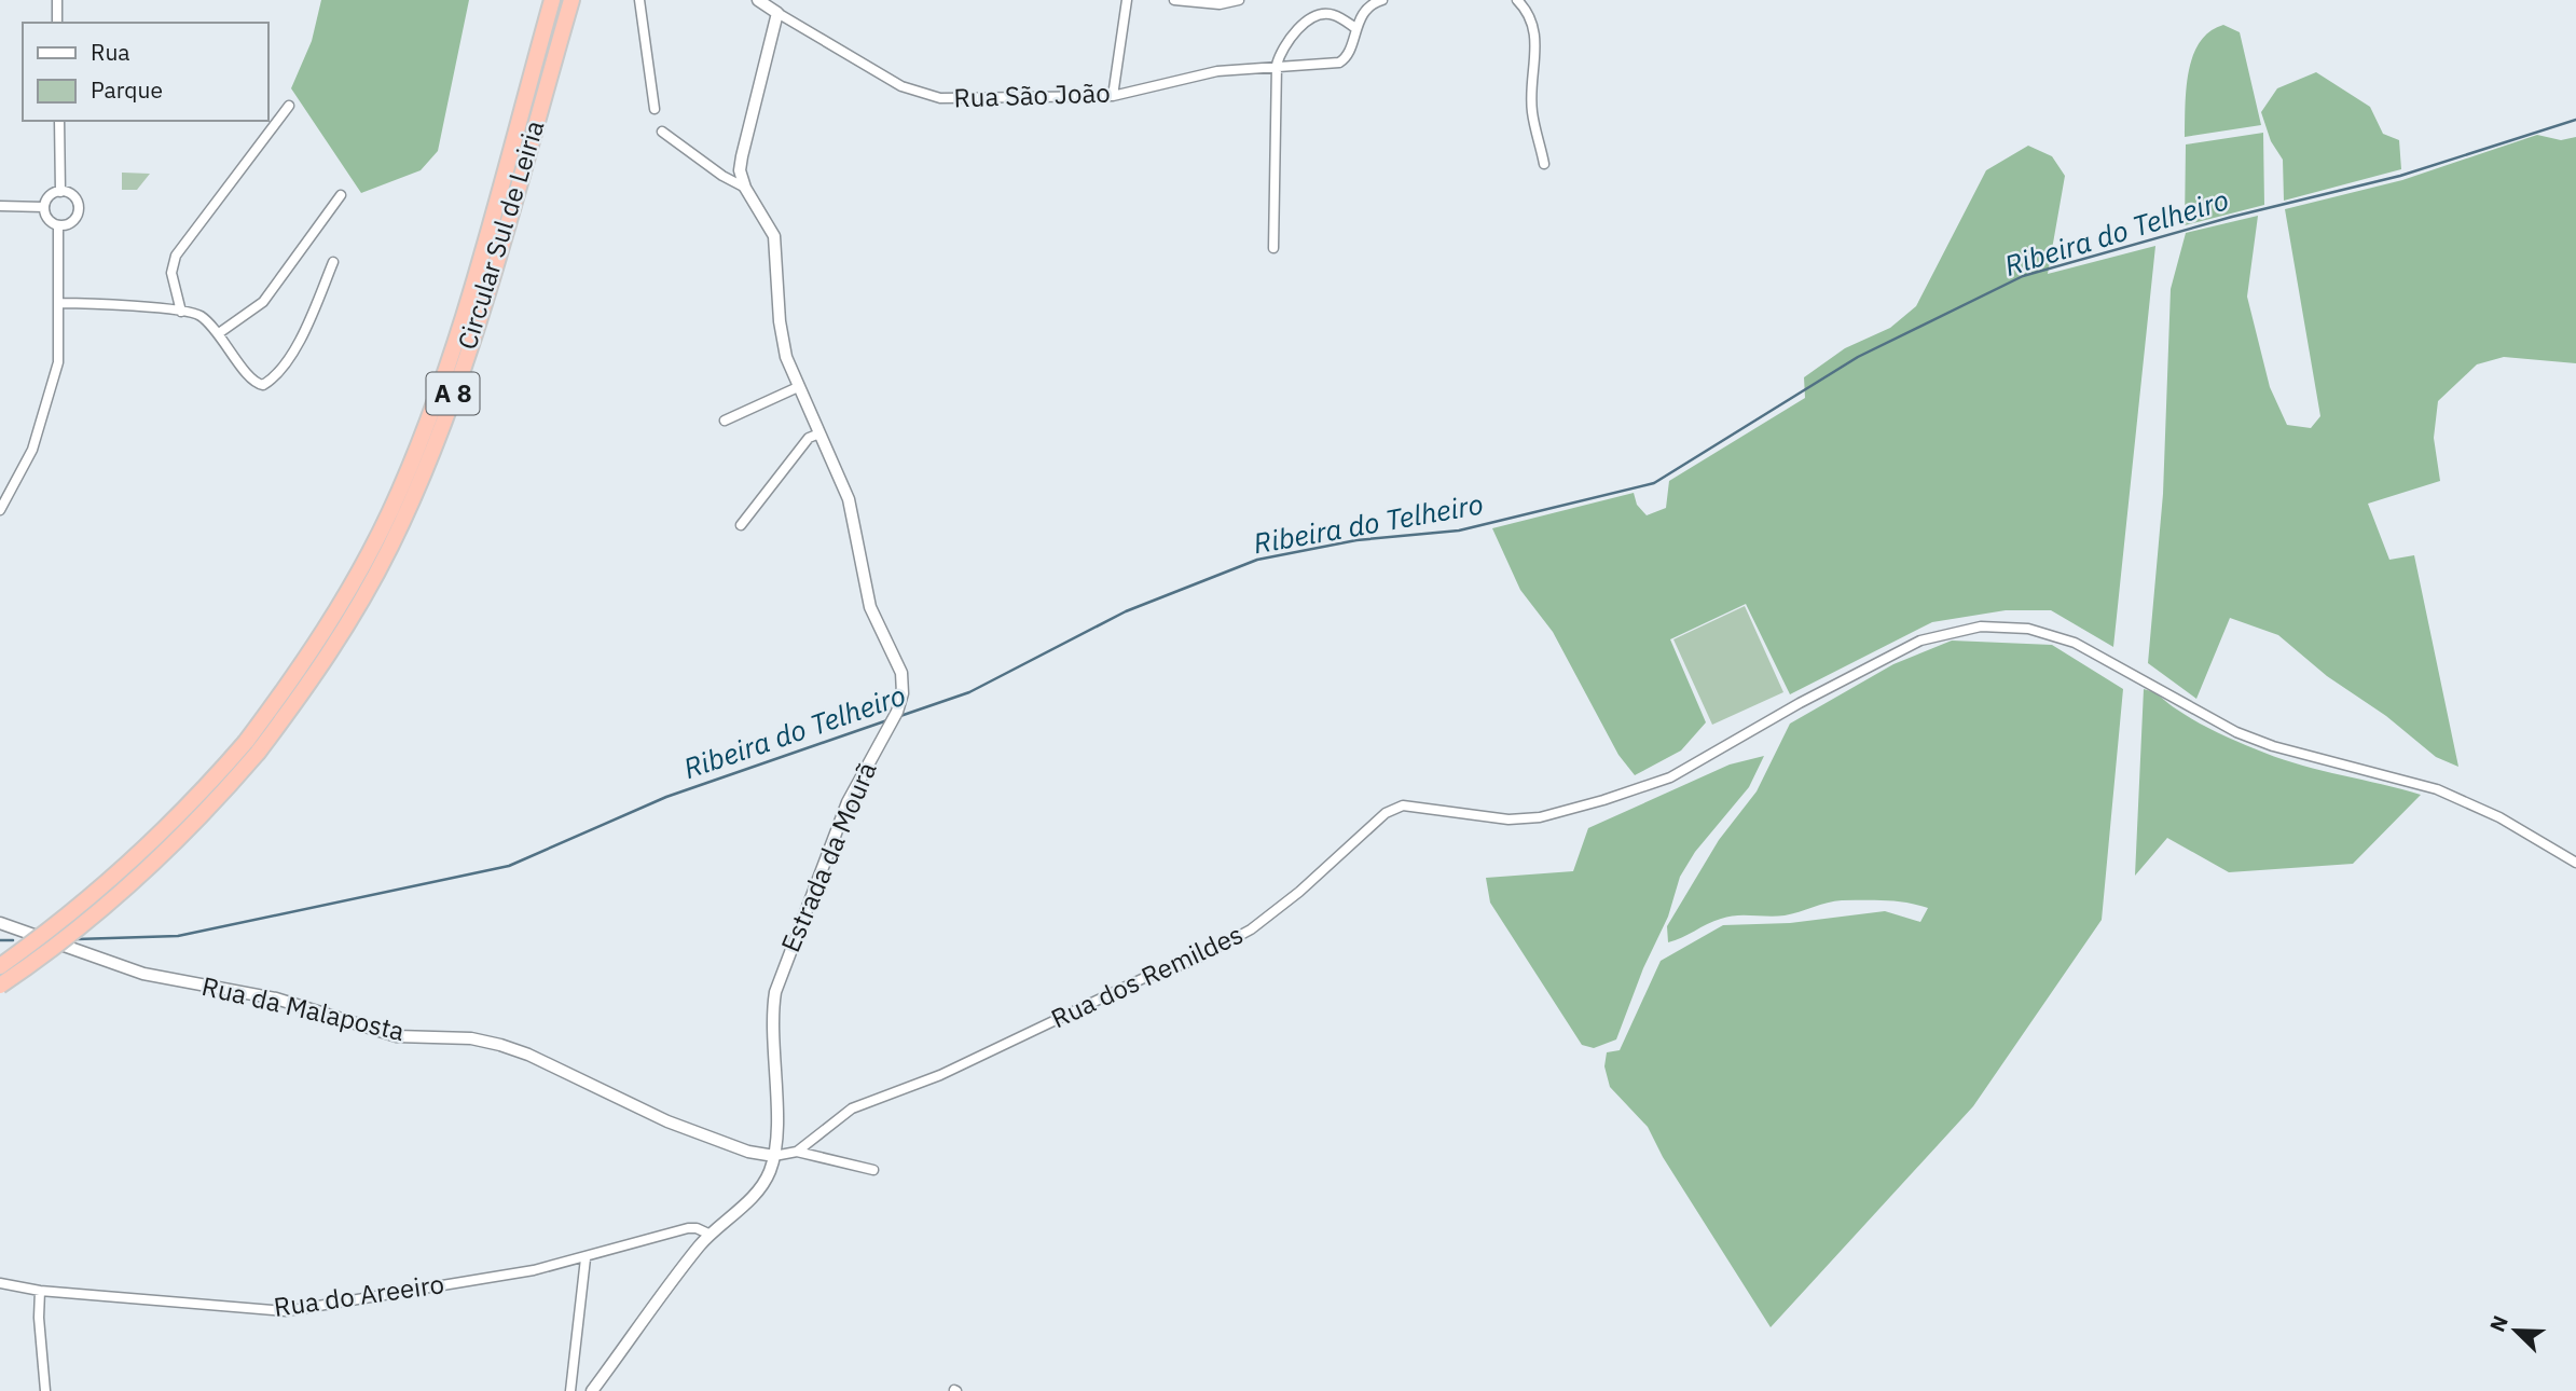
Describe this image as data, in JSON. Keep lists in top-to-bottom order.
{
  "streets": {
    "highway": ["Circular Sul de Leiria", "A 8"],
    "street": [
      "Rua São João",
      "Estrada da Mourã",
      "Rua dos Remildes",
      "Rua da Malaposta",
      "Rua do Areeiro"
    ]
  },
  "crossings": [
    ["Rua São João", "Estrada da Mourã"],
    ["Estrada da Mourã", "Rua dos Remildes"],
    ["Estrada da Mourã", "Rua da Malaposta"],
    ["Rua dos Remildes", "Rua da Malaposta"]
  ],
  "water": ["Ribeira do Telheiro"],
  "legend": ["Rua", "Parque"],
  "north": "top left"
}
